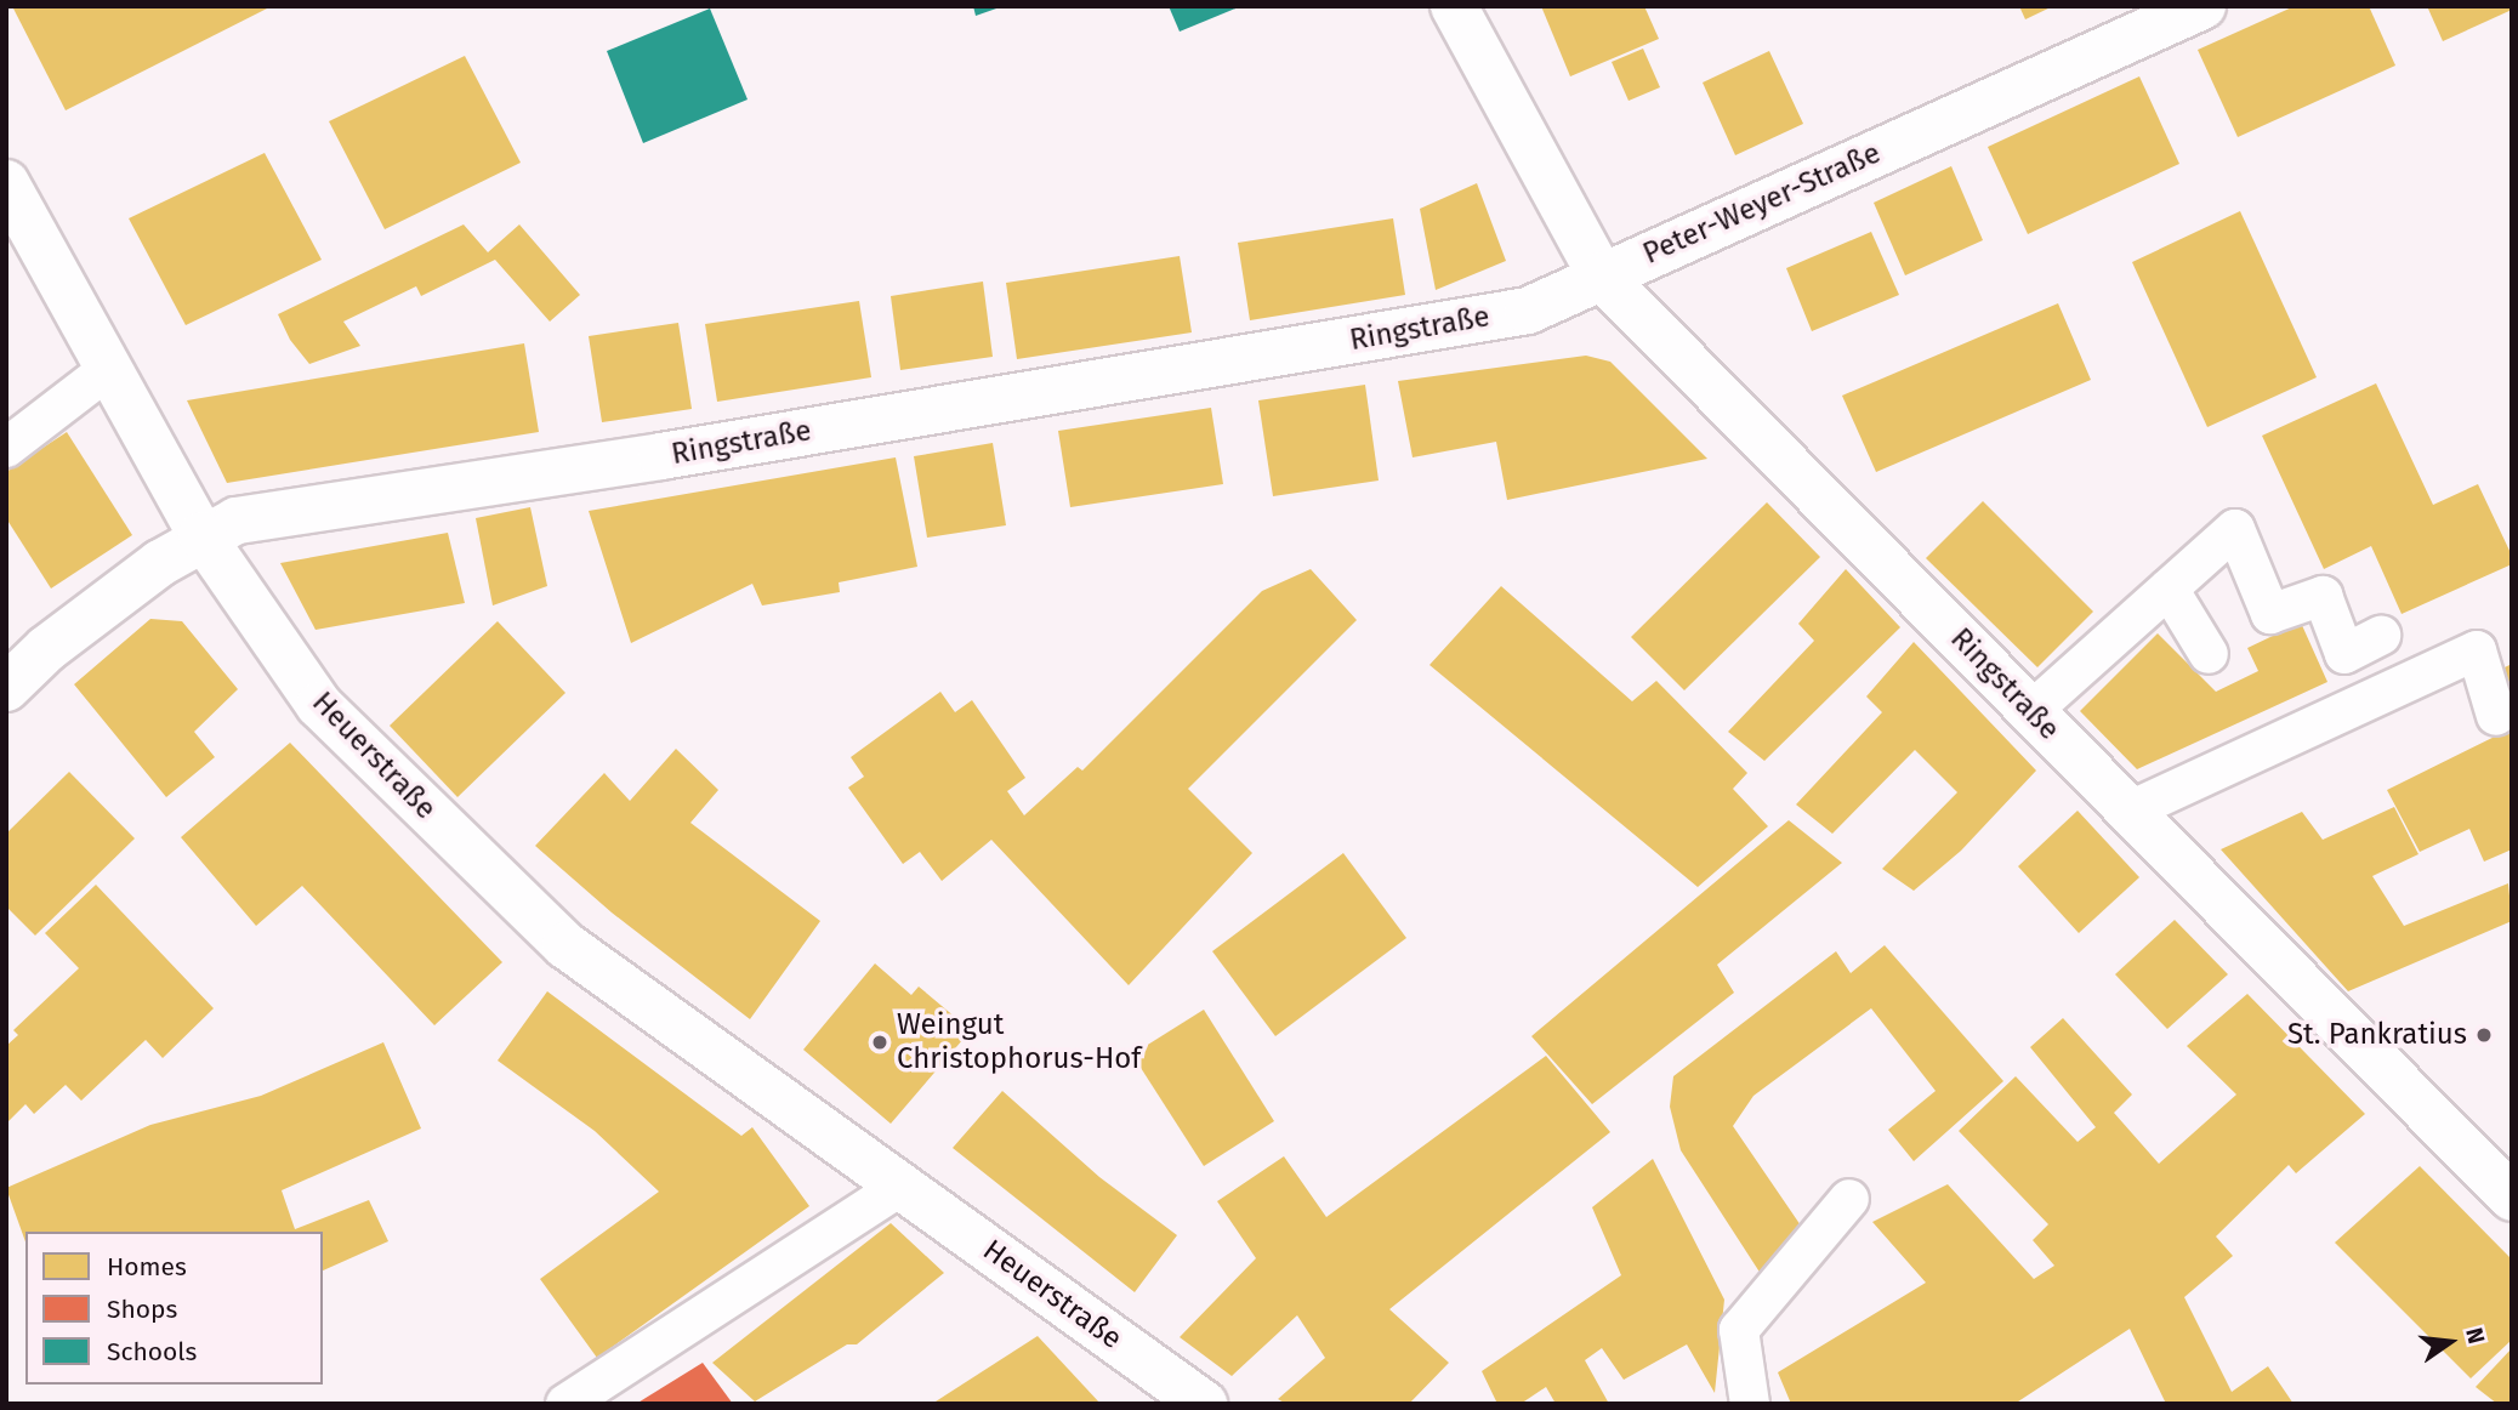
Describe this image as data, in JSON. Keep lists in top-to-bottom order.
{
  "streets": {
    "street": ["Peter-Weyer-Straße", "Ringstraße", "Heuerstraße"]
  },
  "crossings": [
    ["Peter-Weyer-Straße", "Ringstraße"],
    ["Ringstraße", "Heuerstraße"]
  ],
  "places": ["St. Pankratius", "Weingut Christophorus-Hof"],
  "legend": ["Homes", "Shops", "Schools"],
  "north": "right"
}
